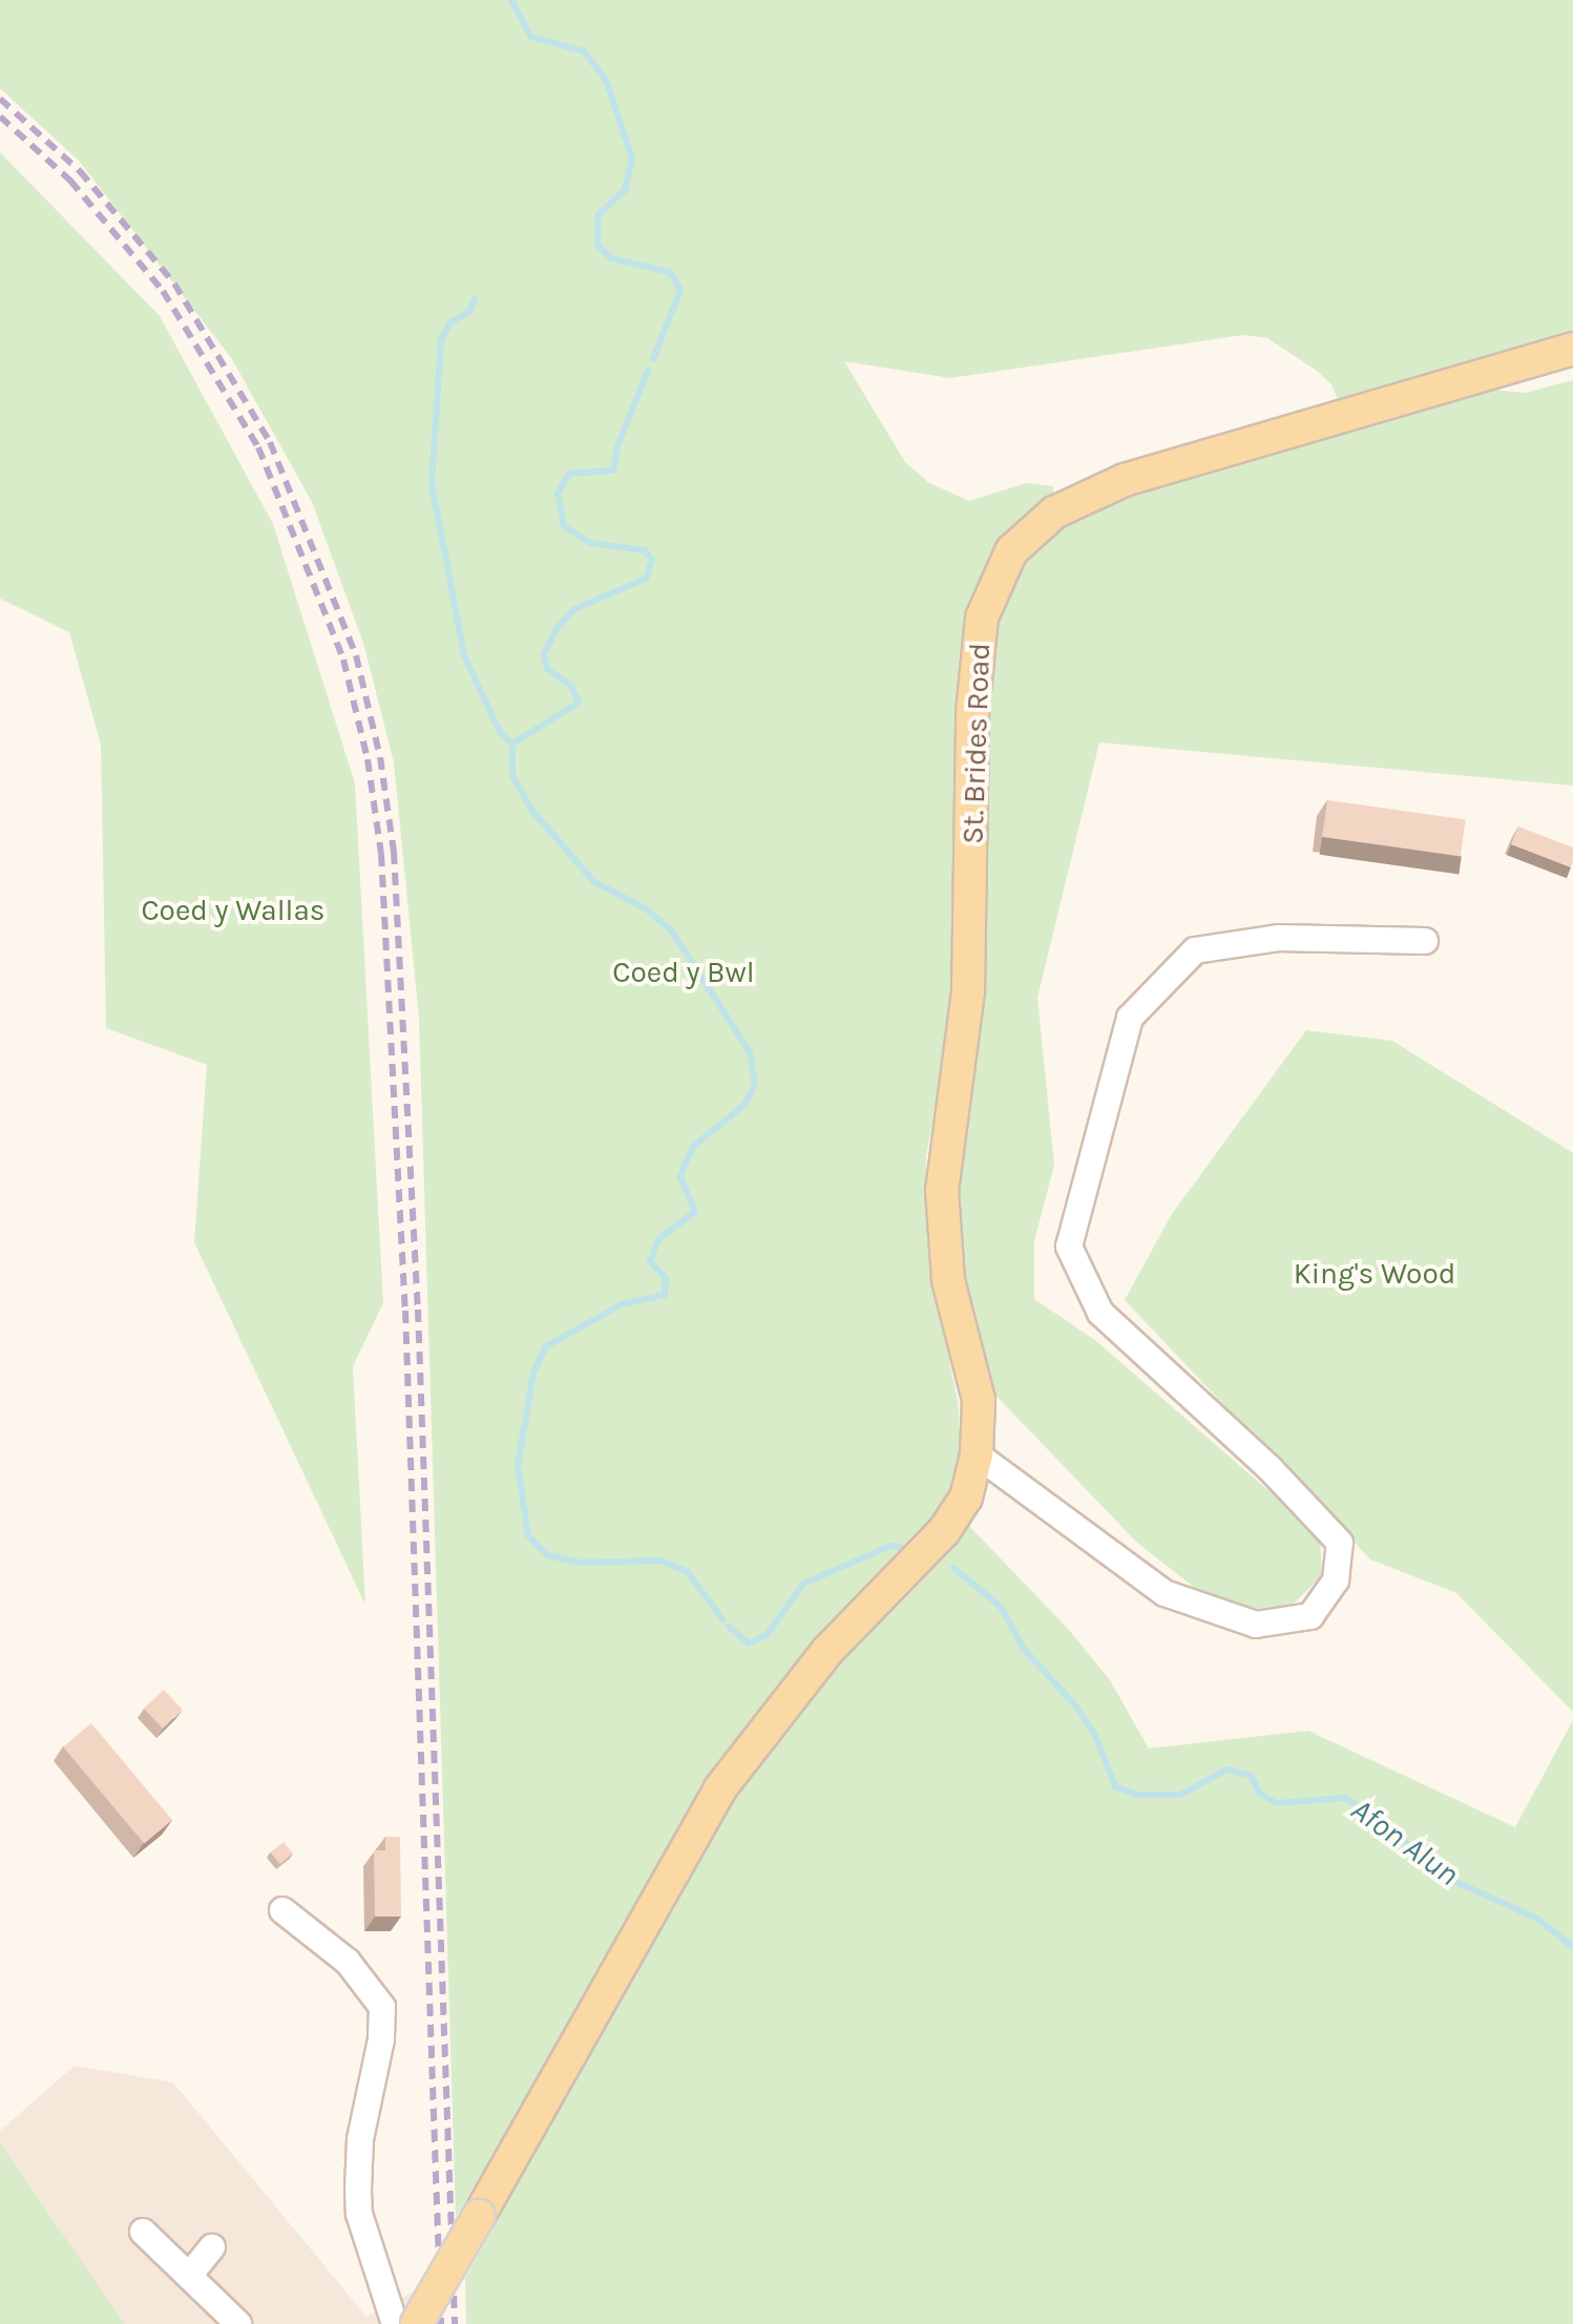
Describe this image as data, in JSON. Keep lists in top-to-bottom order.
{
  "streets": {
    "main road": ["St. Brides Road"]
  },
  "water": ["Afon Alun"],
  "parks": ["Coed y Wallas", "Coed y Bwl", "King's Wood"]
}
